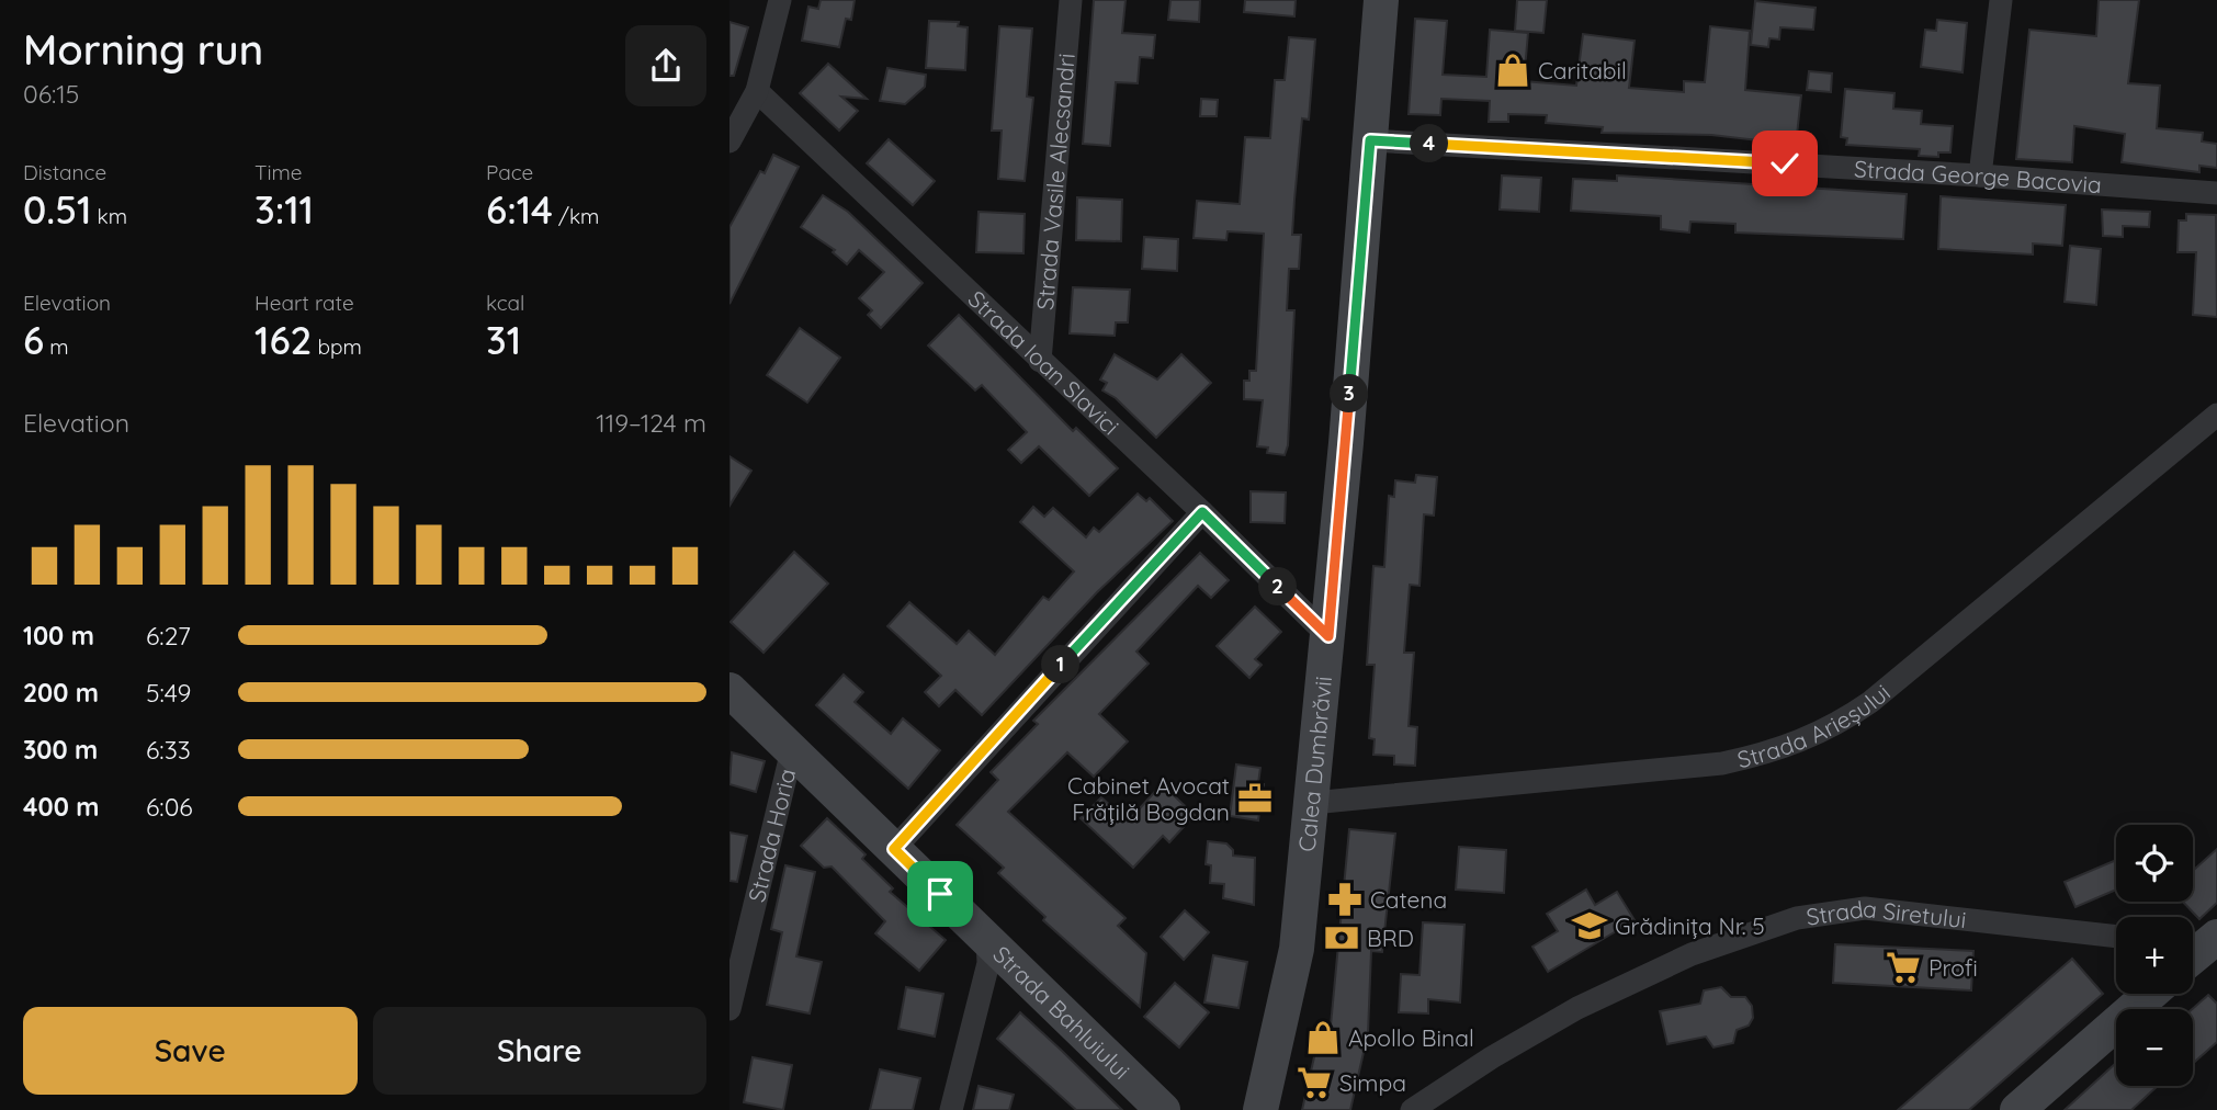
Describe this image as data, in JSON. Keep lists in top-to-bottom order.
{
  "streets": {
    "main road": ["Calea Dumbrăvii", "Strada Bahluiului"],
    "street": [
      "Strada George Bacovia",
      "Strada Vasile Alecsandri",
      "Strada Ioan Slavici",
      "Strada Arieșului",
      "Strada Horia",
      "Strada Siretului"
    ]
  },
  "crossings": [
    ["Strada George Bacovia", "Calea Dumbrăvii"],
    ["Strada Vasile Alecsandri", "Strada Ioan Slavici"],
    ["Strada Ioan Slavici", "Calea Dumbrăvii"],
    ["Strada Arieșului", "Calea Dumbrăvii"],
    ["Strada Horia", "Strada Bahluiului"]
  ],
  "places": {
    "shop": ["Caritabil", "Apollo Binal"],
    "office": ["Cabinet Avocat Frățilă Bogdan"],
    "pharmacy": ["Catena"],
    "school or university": ["Grădinița Nr. 5"],
    "bank": ["BRD"],
    "supermarket": ["Profi", "Simpa"]
  },
  "page": {
    "heading": ["Morning run", "06:15"],
    "pins": [
      "4",
      "3",
      "2",
      "1"
    ],
    "stats": [
      ["Distance", "0.51 km"],
      ["Time", "3:11"],
      ["Pace", "6:14 /km"],
      ["Elevation", "6 m"],
      ["Heart rate", "162 bpm"],
      ["kcal", "31"]
    ],
    "chart": ["Elevation", "119–124 m"],
    "list": [
      {
        "name": "100 m",
        "note": "6:27"
      },
      {
        "name": "200 m",
        "note": "5:49"
      },
      {
        "name": "300 m",
        "note": "6:33"
      },
      {
        "name": "400 m",
        "note": "6:06"
      }
    ],
    "map_buttons": ["+", "−"],
    "buttons": ["Save", "Share"]
  }
}
